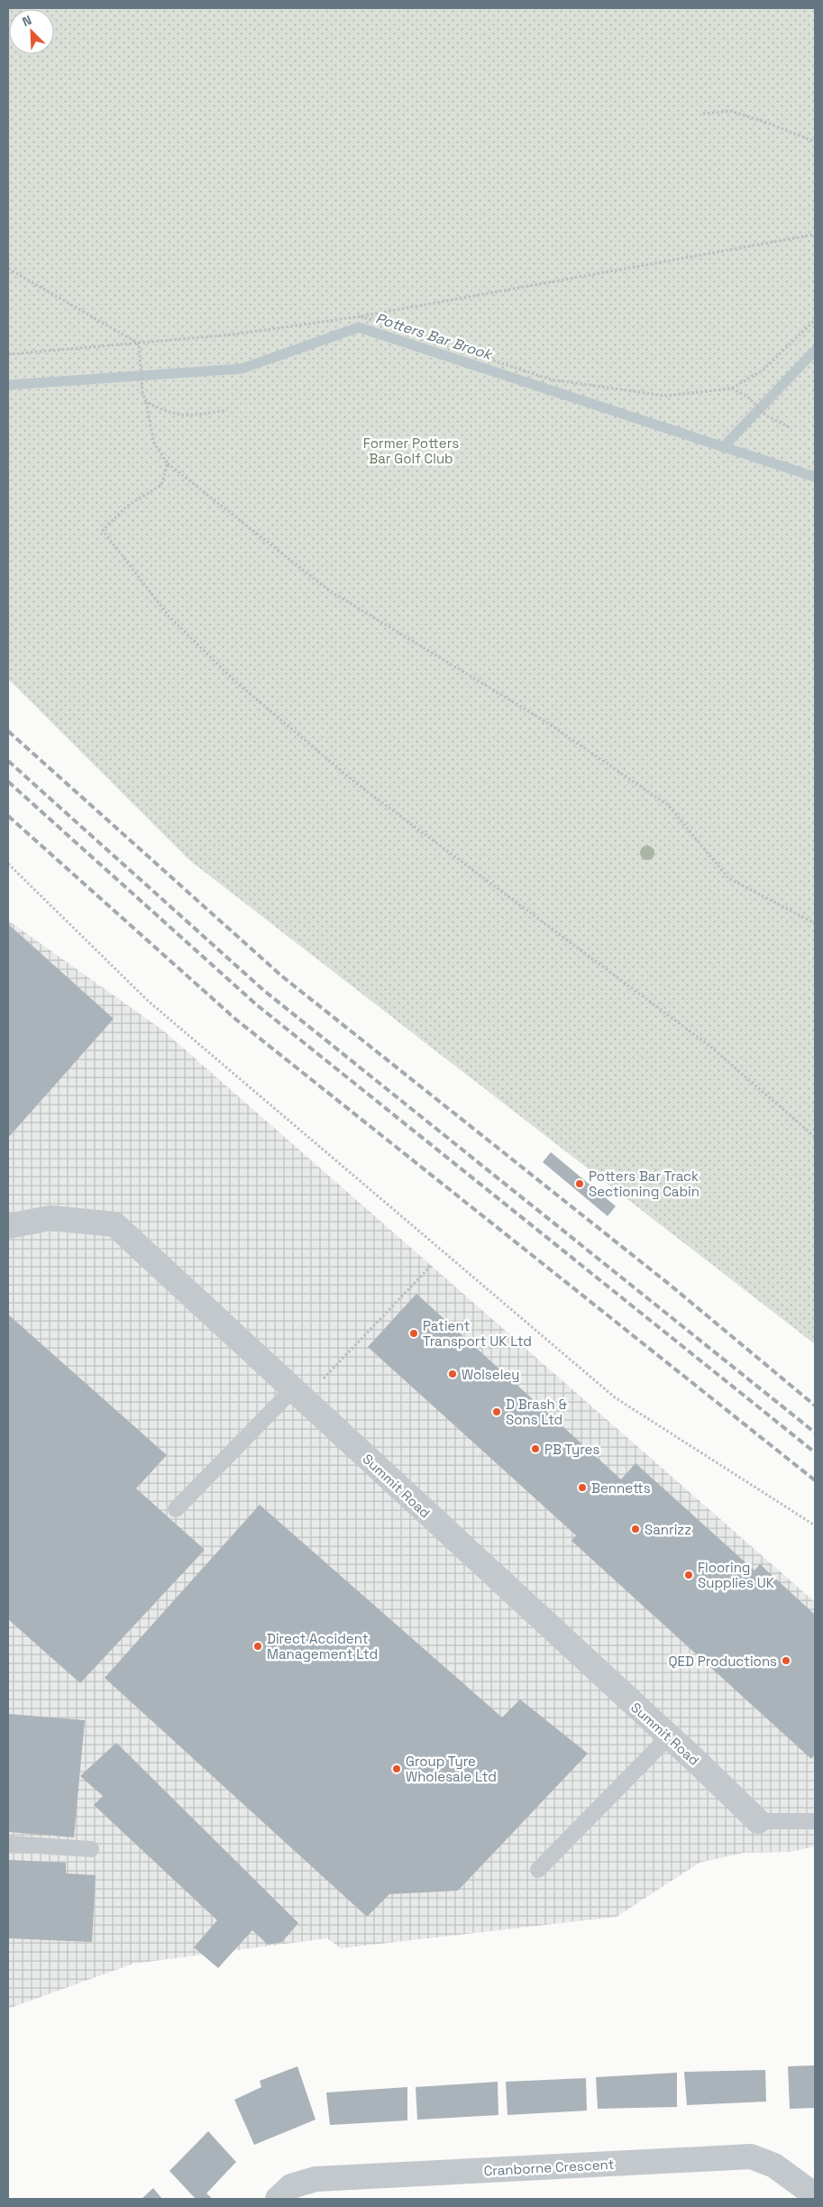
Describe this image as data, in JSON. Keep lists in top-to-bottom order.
{
  "streets": {
    "street": ["Summit Road", "Cranborne Crescent"]
  },
  "water": ["Potters Bar Brook"],
  "parks": ["Former Potters Bar Golf Club"],
  "places": [
    "Potters Bar Track Sectioning Cabin",
    "Patient Transport UK Ltd",
    "Wolseley",
    "D Brash & Sons Ltd",
    "PB Tyres",
    "Bennetts",
    "Sanrizz",
    "Flooring Supplies UK",
    "Direct Accident Management Ltd",
    "QED Productions",
    "Group Tyre Wholesale Ltd"
  ],
  "north": "top left"
}
